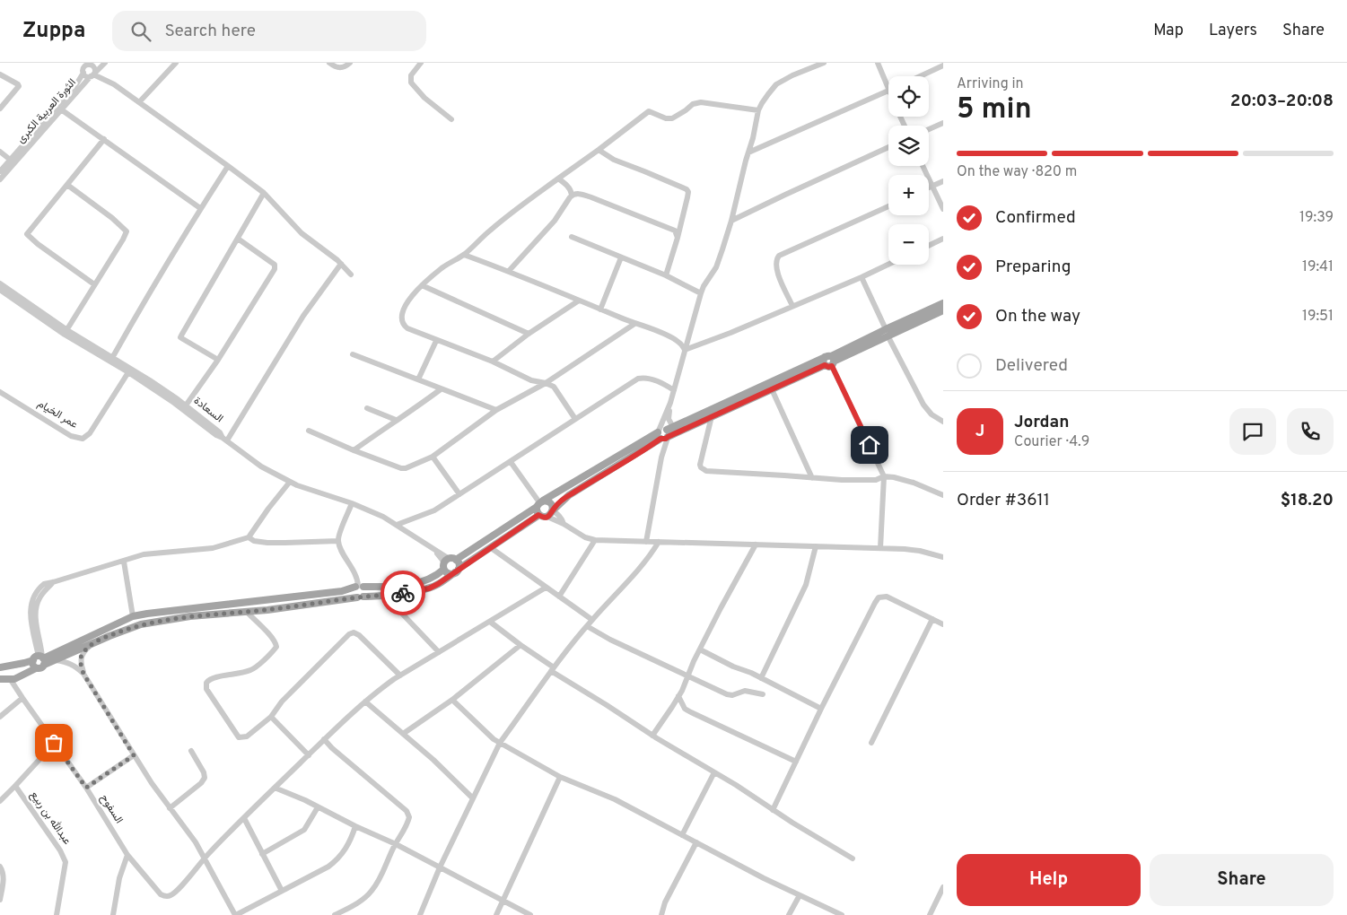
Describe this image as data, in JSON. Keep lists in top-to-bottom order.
{
  "streets": {
    "street": [
      "الثورة العربية الكبرى",
      "السعادة",
      "عمر الخيام",
      "السفوح",
      "عبدالله بن ربيع"
    ]
  },
  "crossings": [
    ["السعادة", "عمر الخيام"]
  ],
  "page": {
    "header": "Zuppa",
    "search": "Search here",
    "nav": ["Map", "Layers", "Share"],
    "heading": ["5 min", "Arriving in", "20:03–20:08"],
    "panel": [
      "Jordan",
      "Courier · 4.9",
      "Order #3611",
      "$18.20"
    ],
    "map_buttons": ["+", "−"],
    "bar": "On the way · 820 m",
    "list": [
      ["Confirmed", "19:39"],
      ["Preparing", "19:41"],
      ["On the way", "19:51"],
      "Delivered"
    ],
    "round": "J",
    "buttons": ["Help", "Share"]
  }
}
